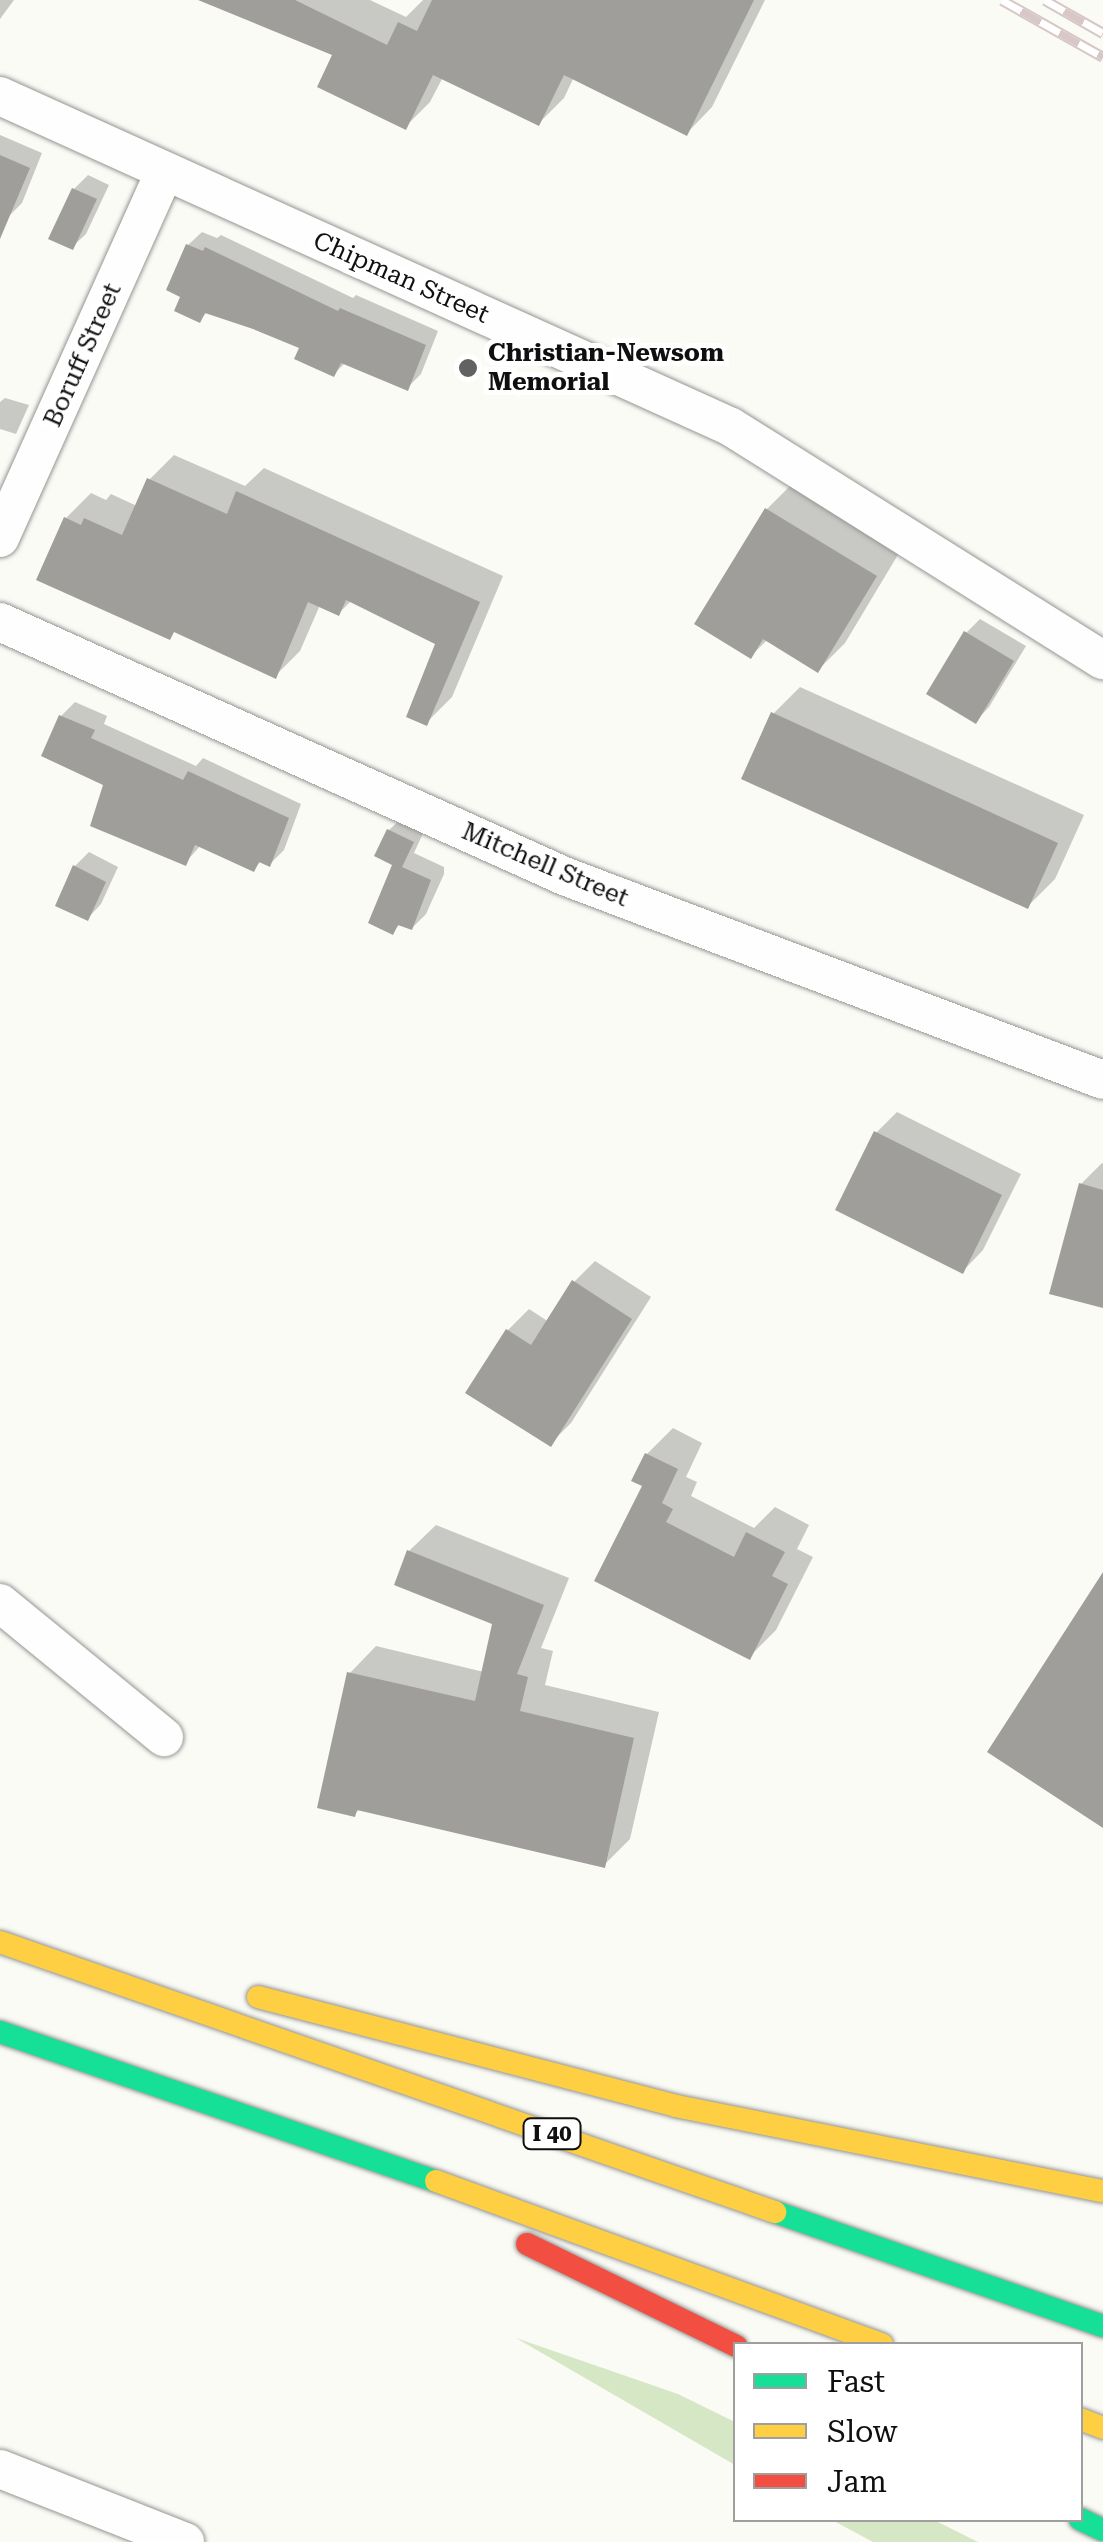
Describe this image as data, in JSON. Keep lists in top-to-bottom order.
{
  "streets": {
    "highway": ["I 40"],
    "street": ["Chipman Street", "Boruff Street", "Mitchell Street"]
  },
  "crossings": [
    ["Chipman Street", "Boruff Street"]
  ],
  "places": ["Christian-Newsom Memorial"],
  "legend": ["Fast", "Slow", "Jam"]
}
